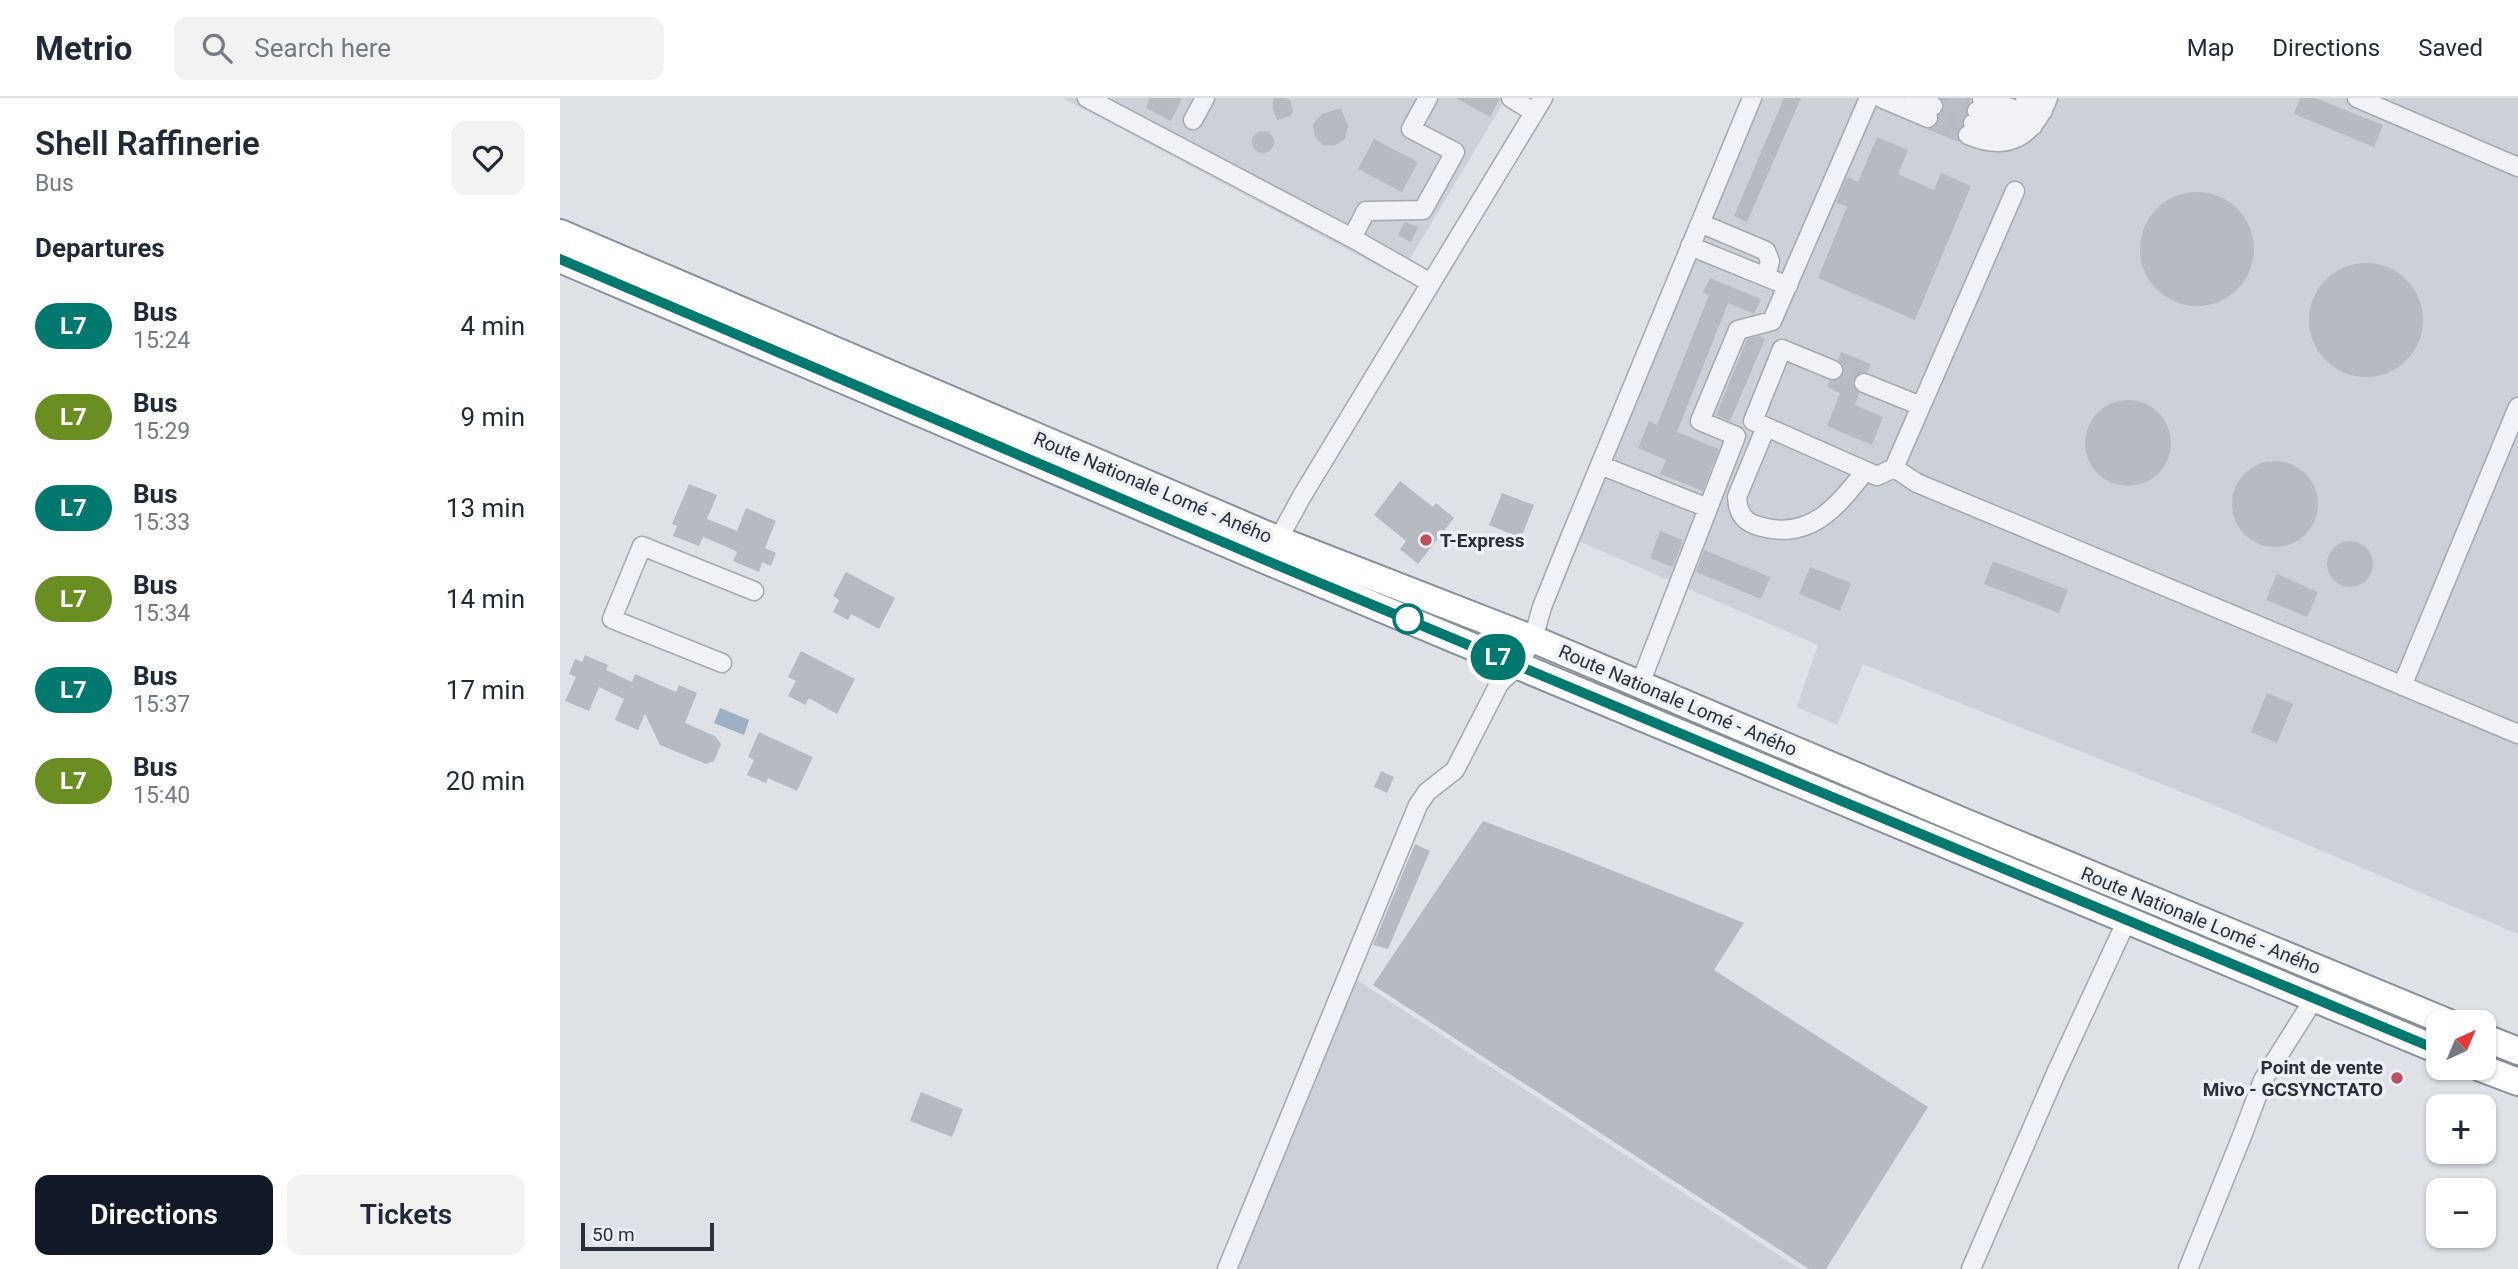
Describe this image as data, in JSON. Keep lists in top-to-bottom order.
{
  "streets": {
    "highway": ["Route Nationale Lomé - Aného"]
  },
  "places": ["T-Express", "Point de vente Mivo - GCSYNCTATO"],
  "lines": ["bus line L7"],
  "scale_bar": "50 m",
  "north": "top right",
  "page": {
    "header": "Metrio",
    "search": "Search here",
    "nav": ["Map", "Directions", "Saved"],
    "heading": [
      ["Shell Raffinerie", "Bus"],
      "Departures"
    ],
    "on_map": "L7",
    "list": [
      {
        "mark": "L7",
        "name": "Bus",
        "note": "15:24",
        "value": "4 min"
      },
      {
        "mark": "L7",
        "name": "Bus",
        "note": "15:29",
        "value": "9 min"
      },
      {
        "mark": "L7",
        "name": "Bus",
        "note": "15:33",
        "value": "13 min"
      },
      {
        "mark": "L7",
        "name": "Bus",
        "note": "15:34",
        "value": "14 min"
      },
      {
        "mark": "L7",
        "name": "Bus",
        "note": "15:37",
        "value": "17 min"
      },
      {
        "mark": "L7",
        "name": "Bus",
        "note": "15:40",
        "value": "20 min"
      }
    ],
    "map_buttons": ["+", "−"],
    "buttons": ["Directions", "Tickets"],
    "scale": "50 m"
  }
}
